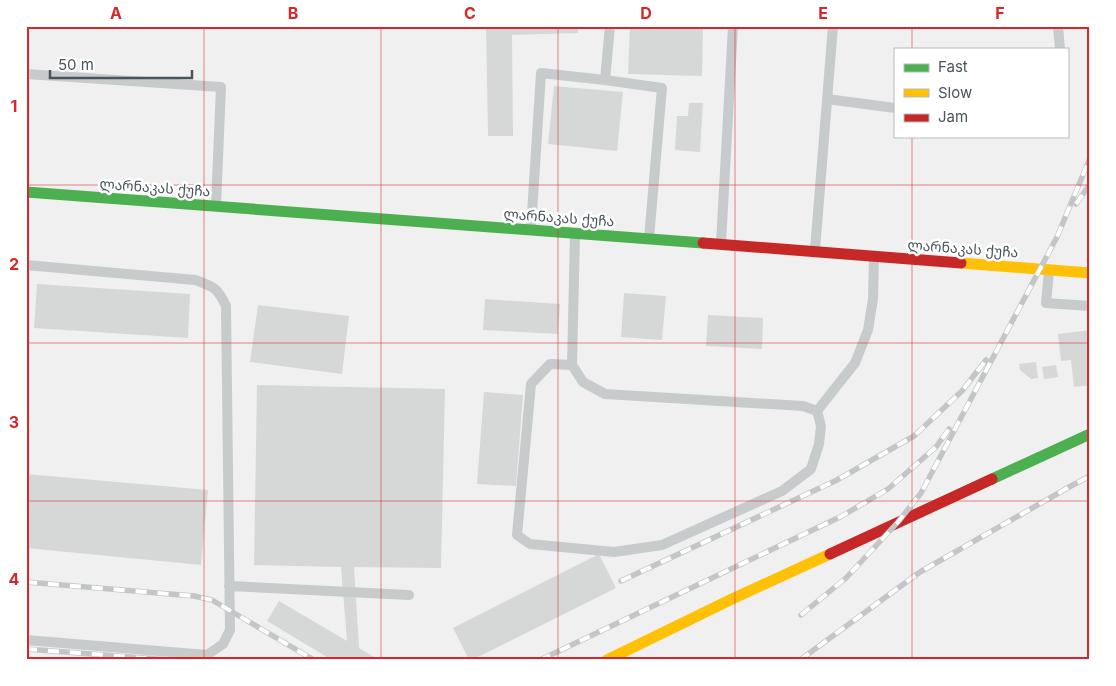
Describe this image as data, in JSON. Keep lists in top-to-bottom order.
{
  "streets": {
    "main road": ["ლარნაკას ქუჩა"]
  },
  "legend": ["Fast", "Slow", "Jam"],
  "scale_bar": "50 m",
  "grid": {
    "columns": [
      "A",
      "B",
      "C",
      "D",
      "E",
      "F"
    ],
    "rows": [
      "1",
      "2",
      "3",
      "4"
    ]
  }
}
